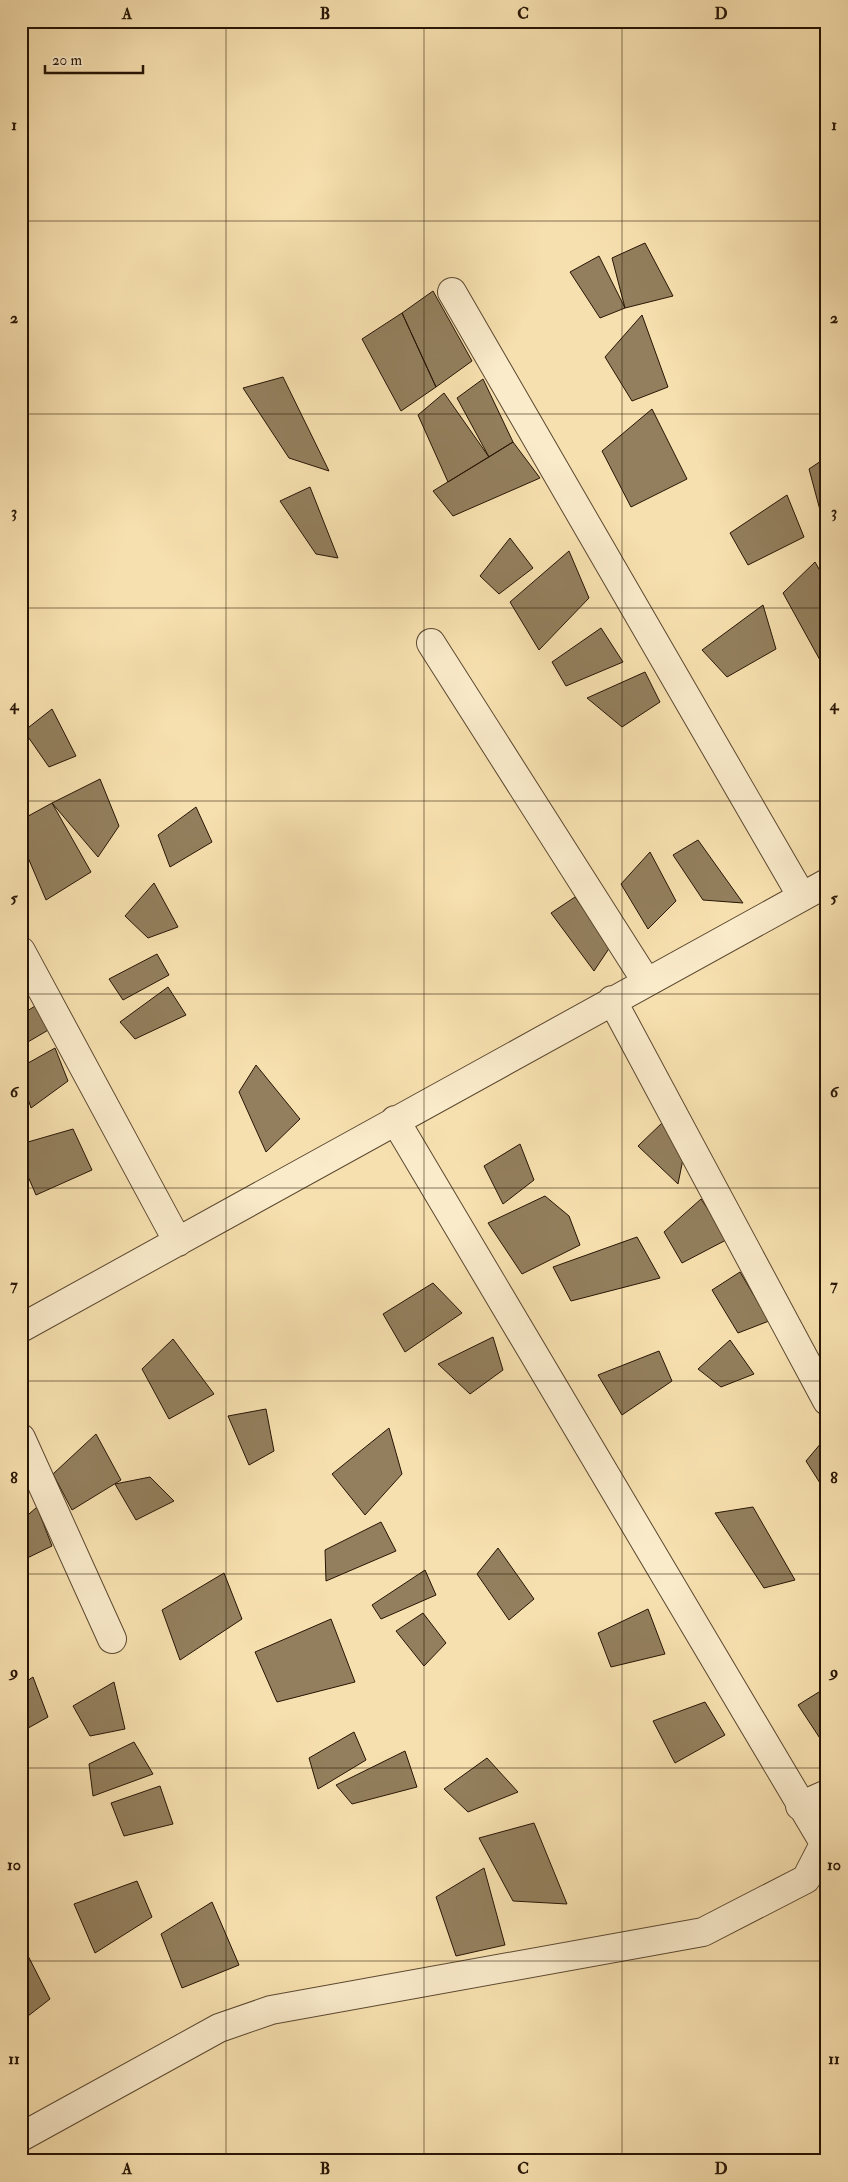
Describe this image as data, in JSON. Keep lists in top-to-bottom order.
{
  "scale_bar": "20 m",
  "grid": {
    "columns": [
      "A",
      "B",
      "C",
      "D"
    ],
    "rows": [
      "1",
      "2",
      "3",
      "4",
      "5",
      "6",
      "7",
      "8",
      "9",
      "10",
      "11"
    ]
  }
}
